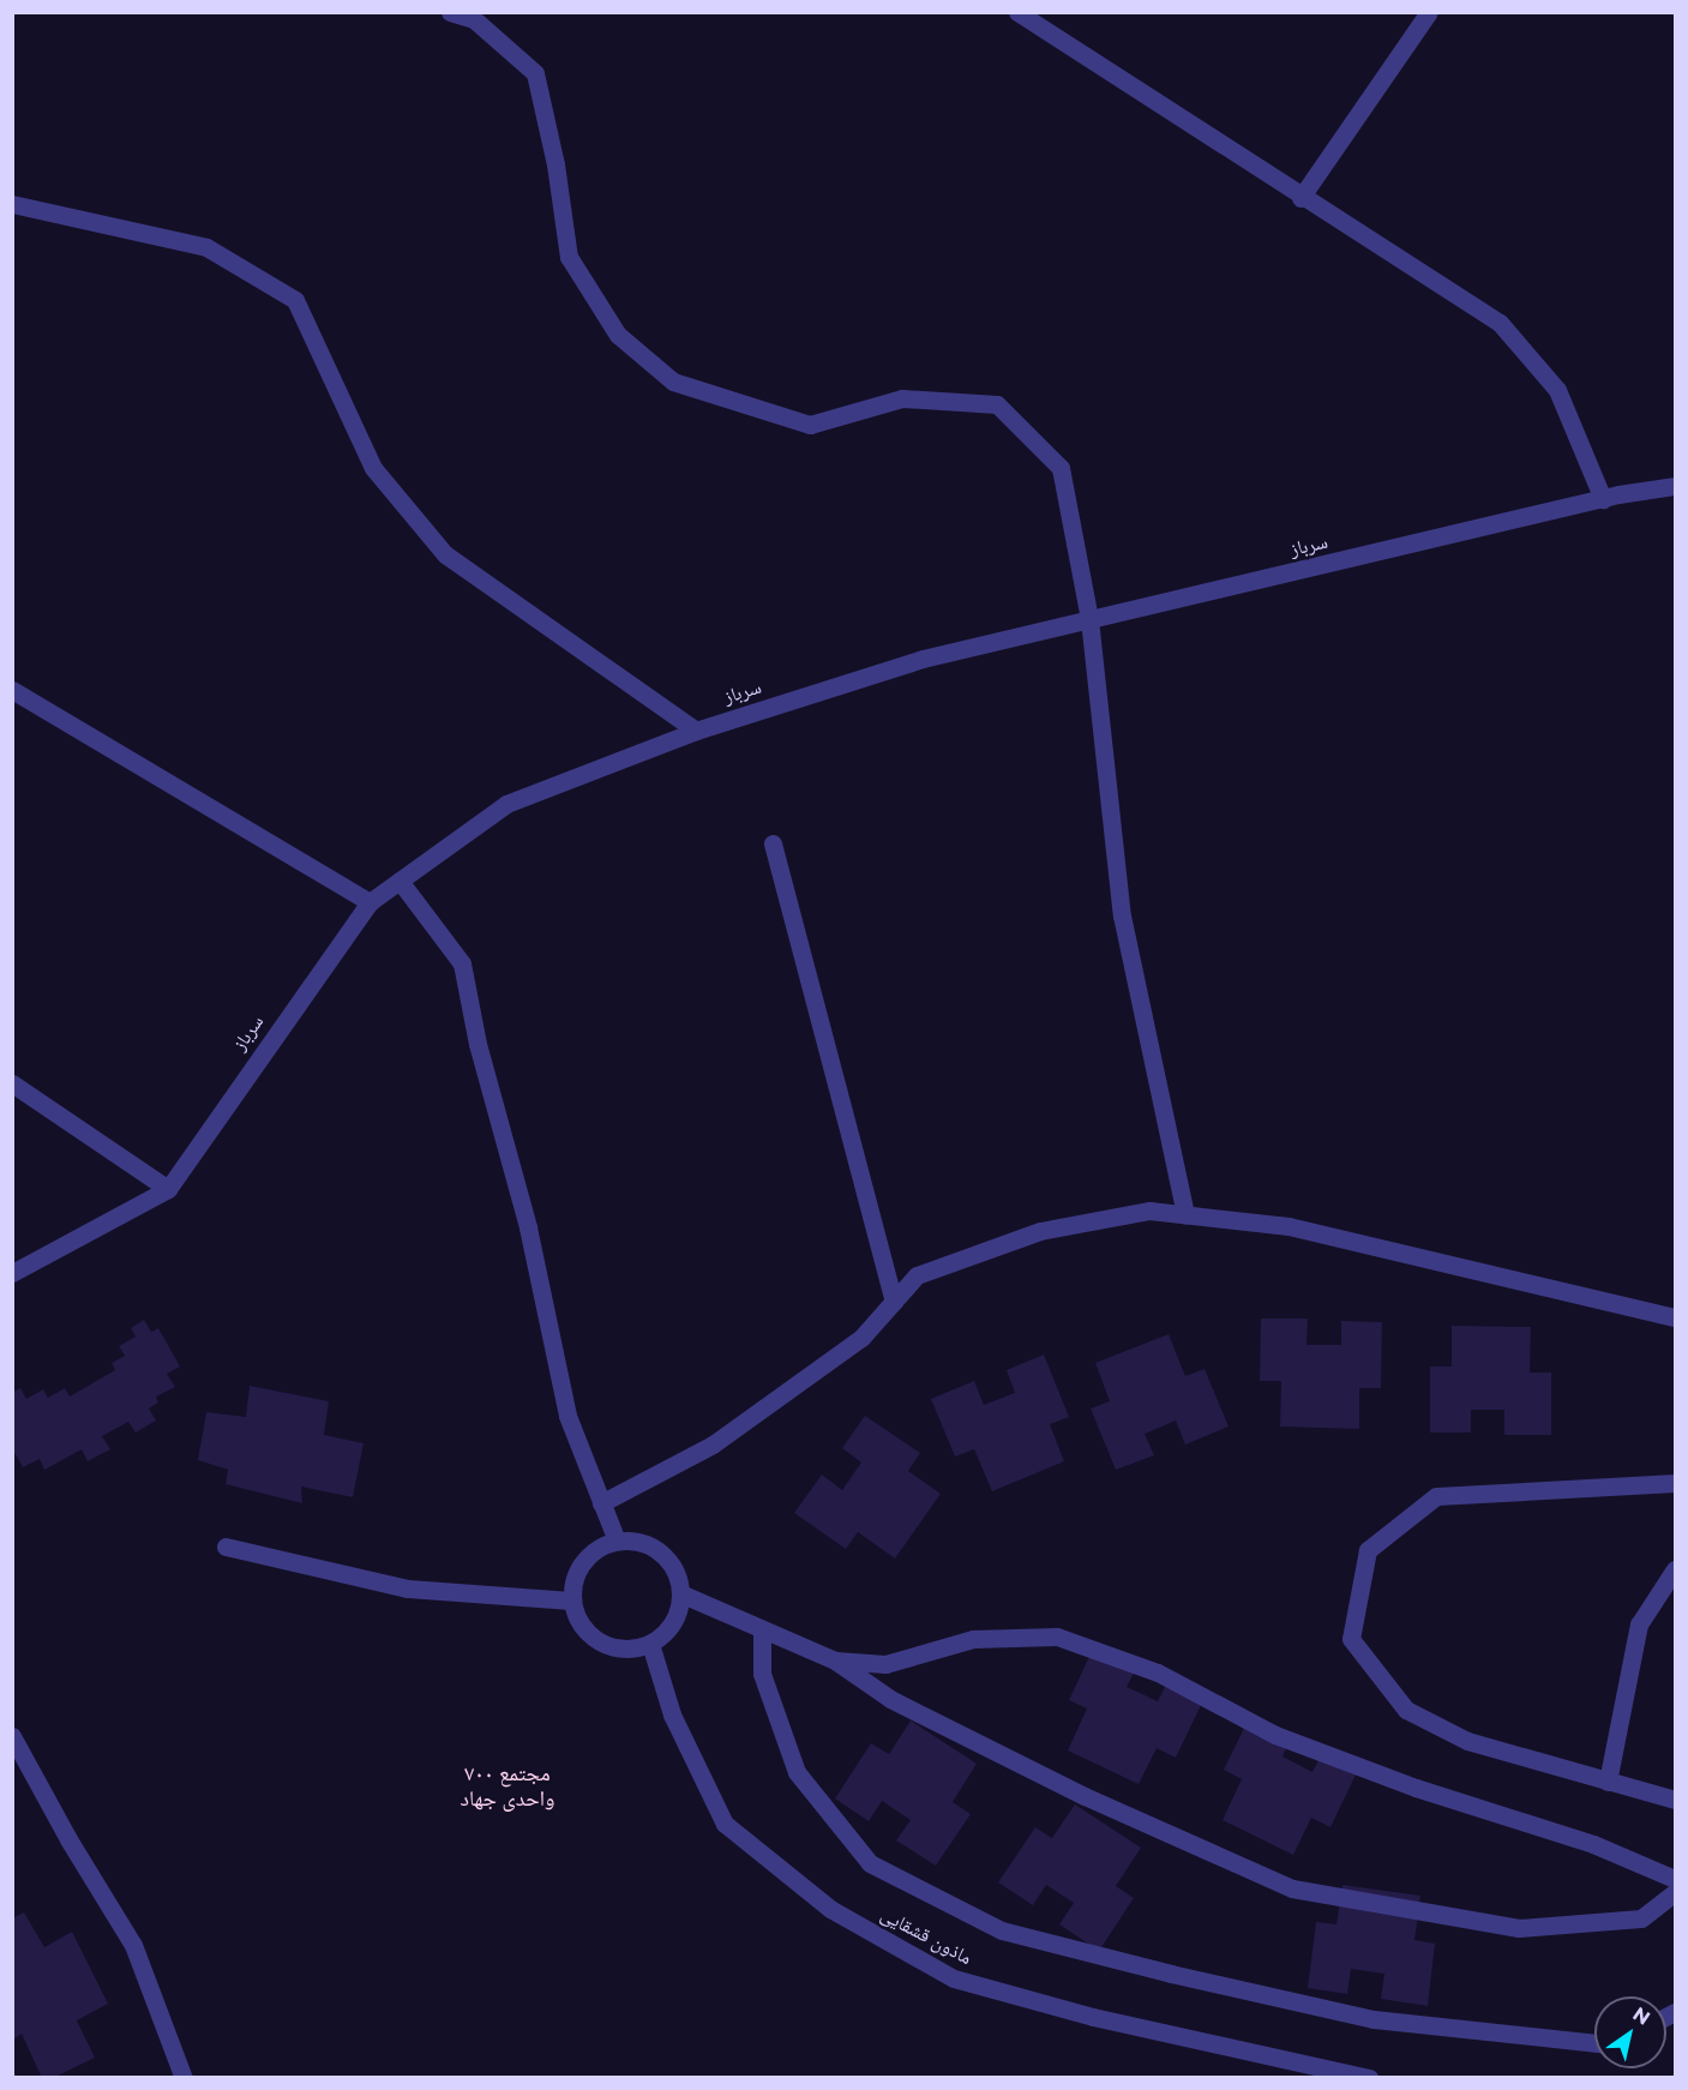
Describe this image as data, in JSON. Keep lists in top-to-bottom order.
{
  "streets": {
    "street": ["سرباز", "ماذون قشقایی"]
  },
  "districts": ["مجتمع ۷۰۰ واحدی جهاد"],
  "north": "top right"
}
